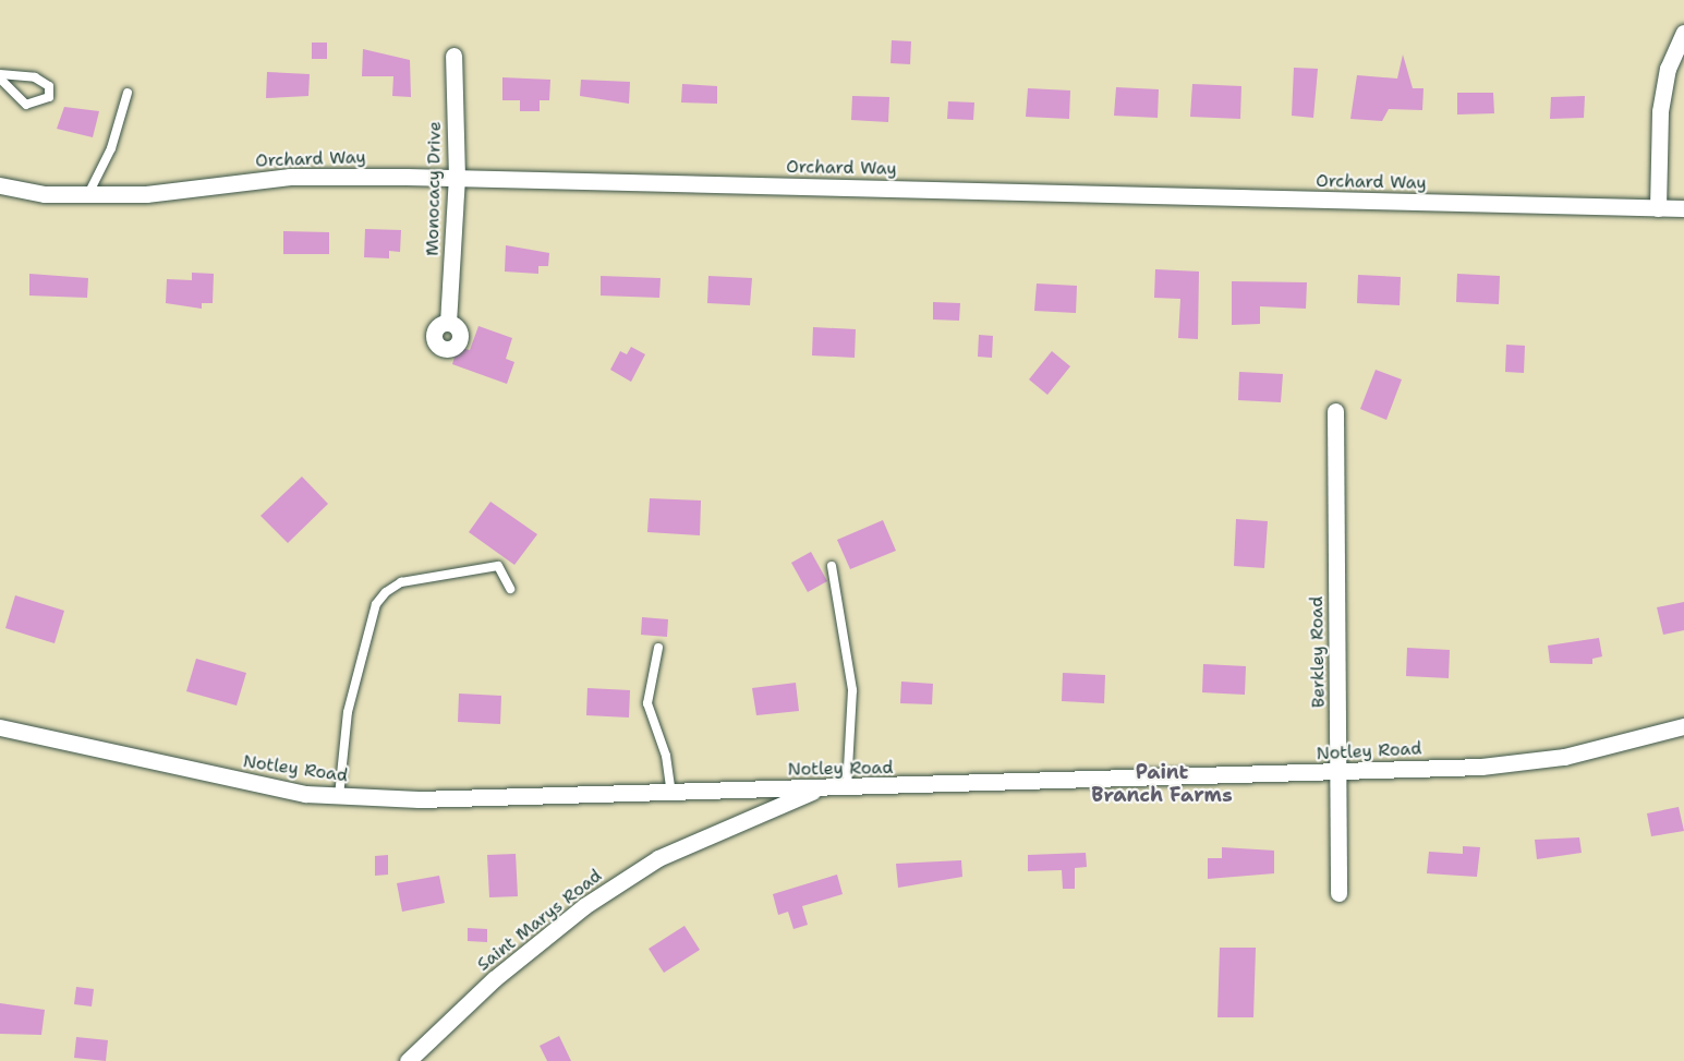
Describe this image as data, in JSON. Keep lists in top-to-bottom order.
{
  "streets": {
    "street": [
      "Orchard Way",
      "Monocacy Drive",
      "Berkley Road",
      "Notley Road",
      "Saint Marys Road"
    ]
  },
  "crossings": [
    ["Orchard Way", "Monocacy Drive"],
    ["Berkley Road", "Notley Road"],
    ["Notley Road", "Saint Marys Road"]
  ],
  "districts": ["Paint Branch Farms"]
}
